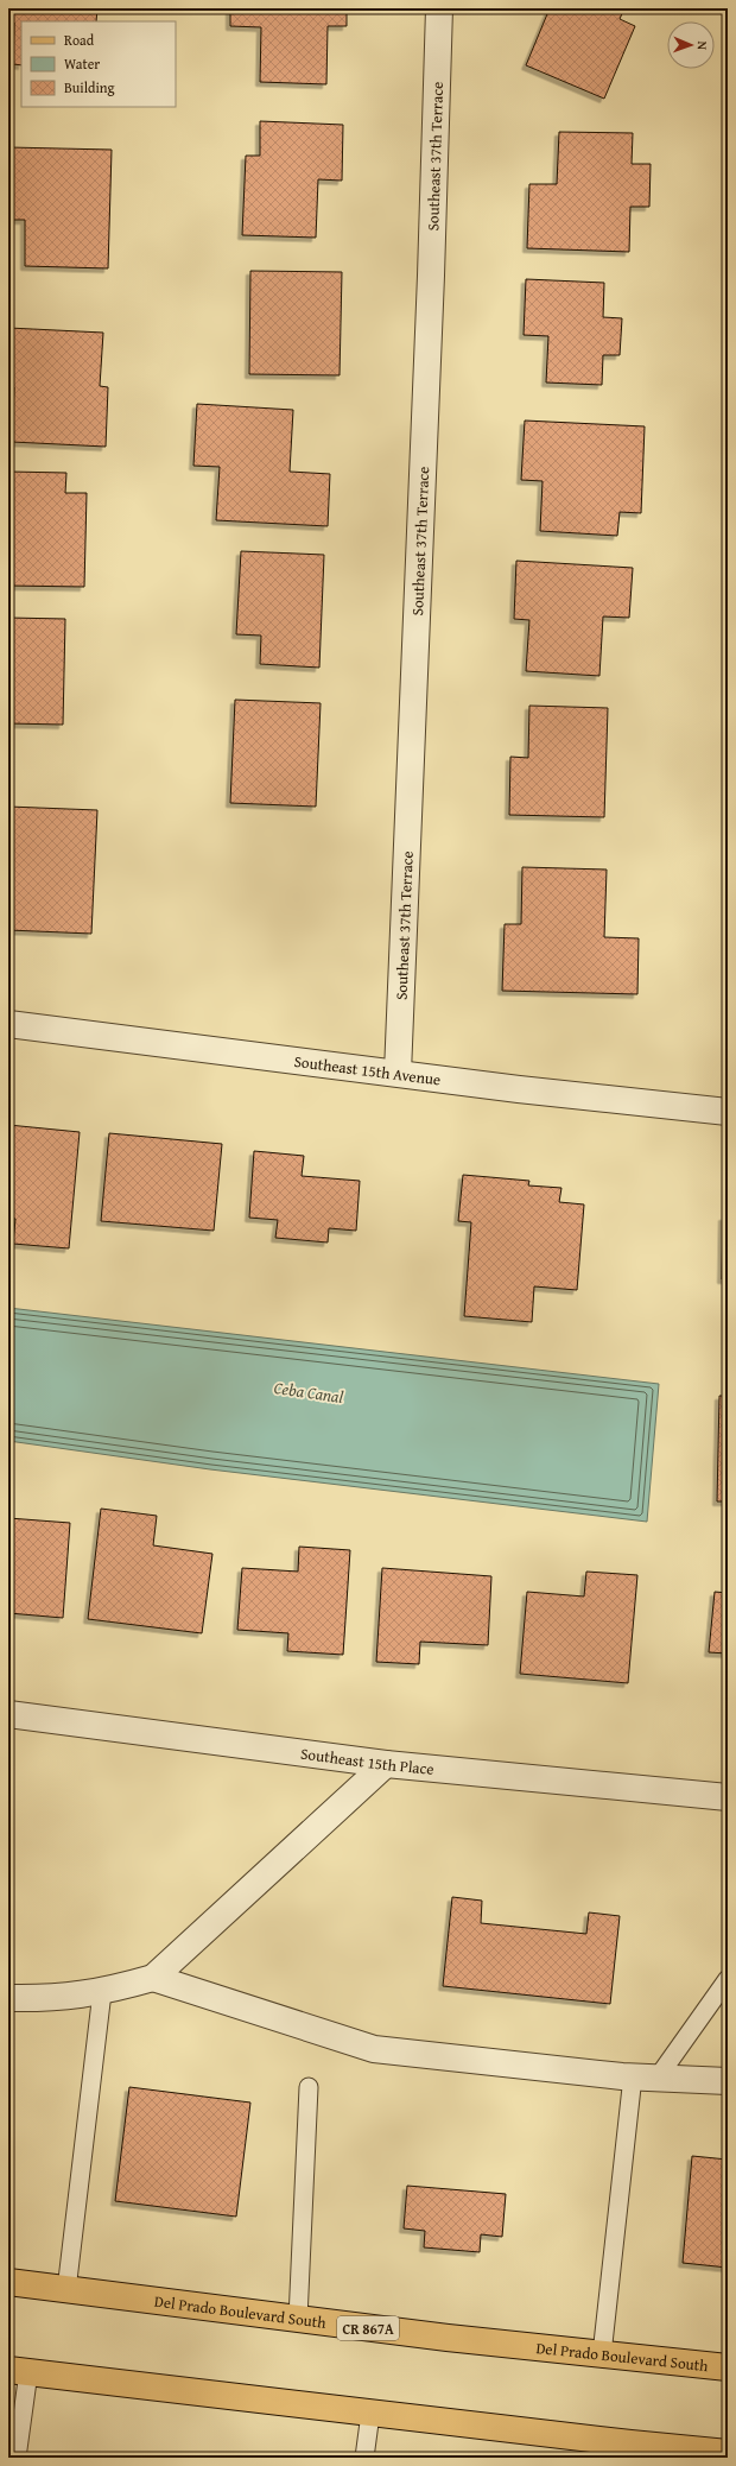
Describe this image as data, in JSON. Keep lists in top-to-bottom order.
{
  "streets": {
    "main road": ["Del Prado Boulevard South", "CR 867A"],
    "street": ["Southeast 37th Terrace", "Southeast 15th Avenue", "Southeast 15th Place"]
  },
  "crossings": [
    ["Southeast 37th Terrace", "Southeast 15th Avenue"]
  ],
  "water": ["Ceba Canal"],
  "legend": ["Road", "Water", "Building"],
  "north": "right"
}
